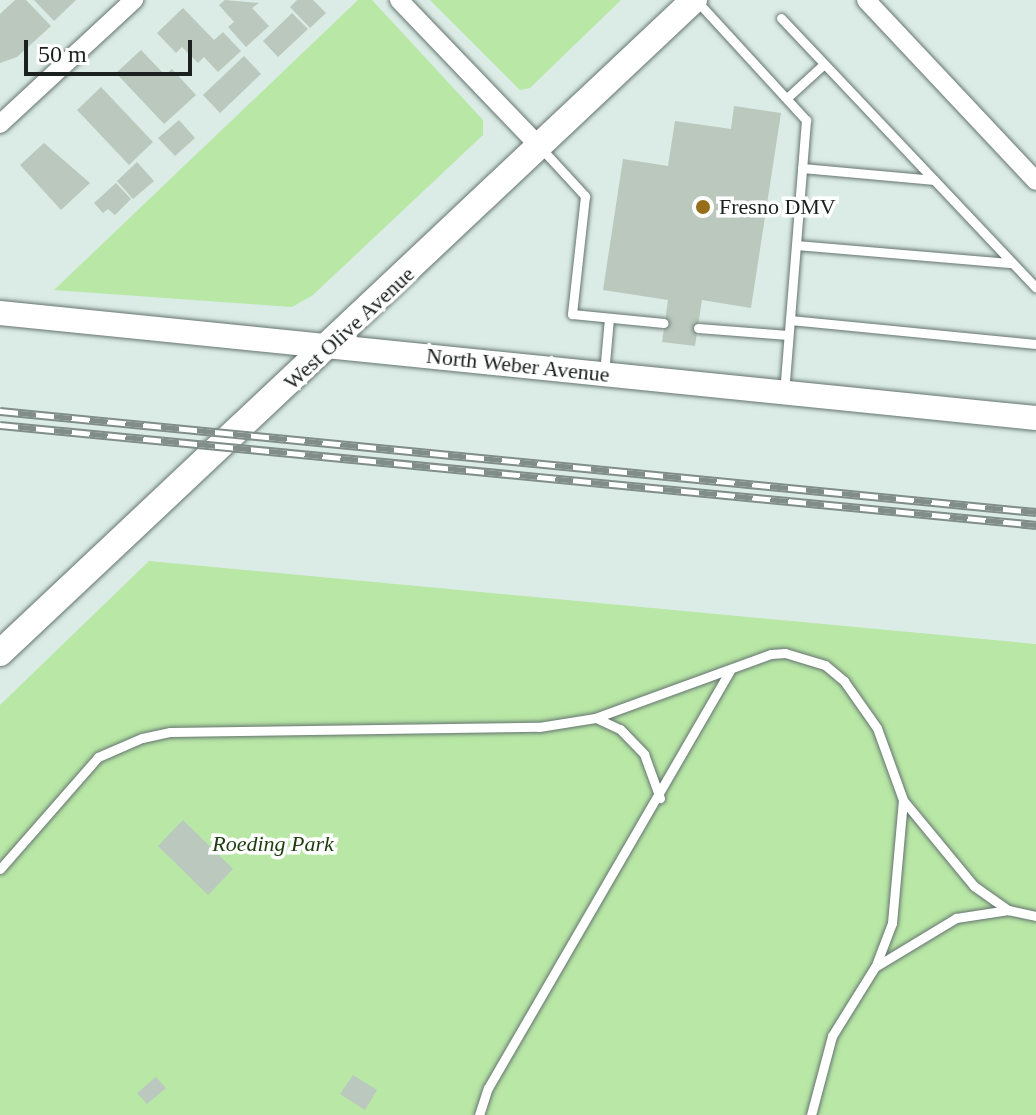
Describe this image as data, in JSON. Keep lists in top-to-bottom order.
{
  "streets": {
    "main road": ["West Olive Avenue"],
    "street": ["North Weber Avenue"]
  },
  "crossings": [
    ["West Olive Avenue", "North Weber Avenue"]
  ],
  "parks": ["Roeding Park"],
  "places": ["Fresno DMV"],
  "scale_bar": "50 m"
}
